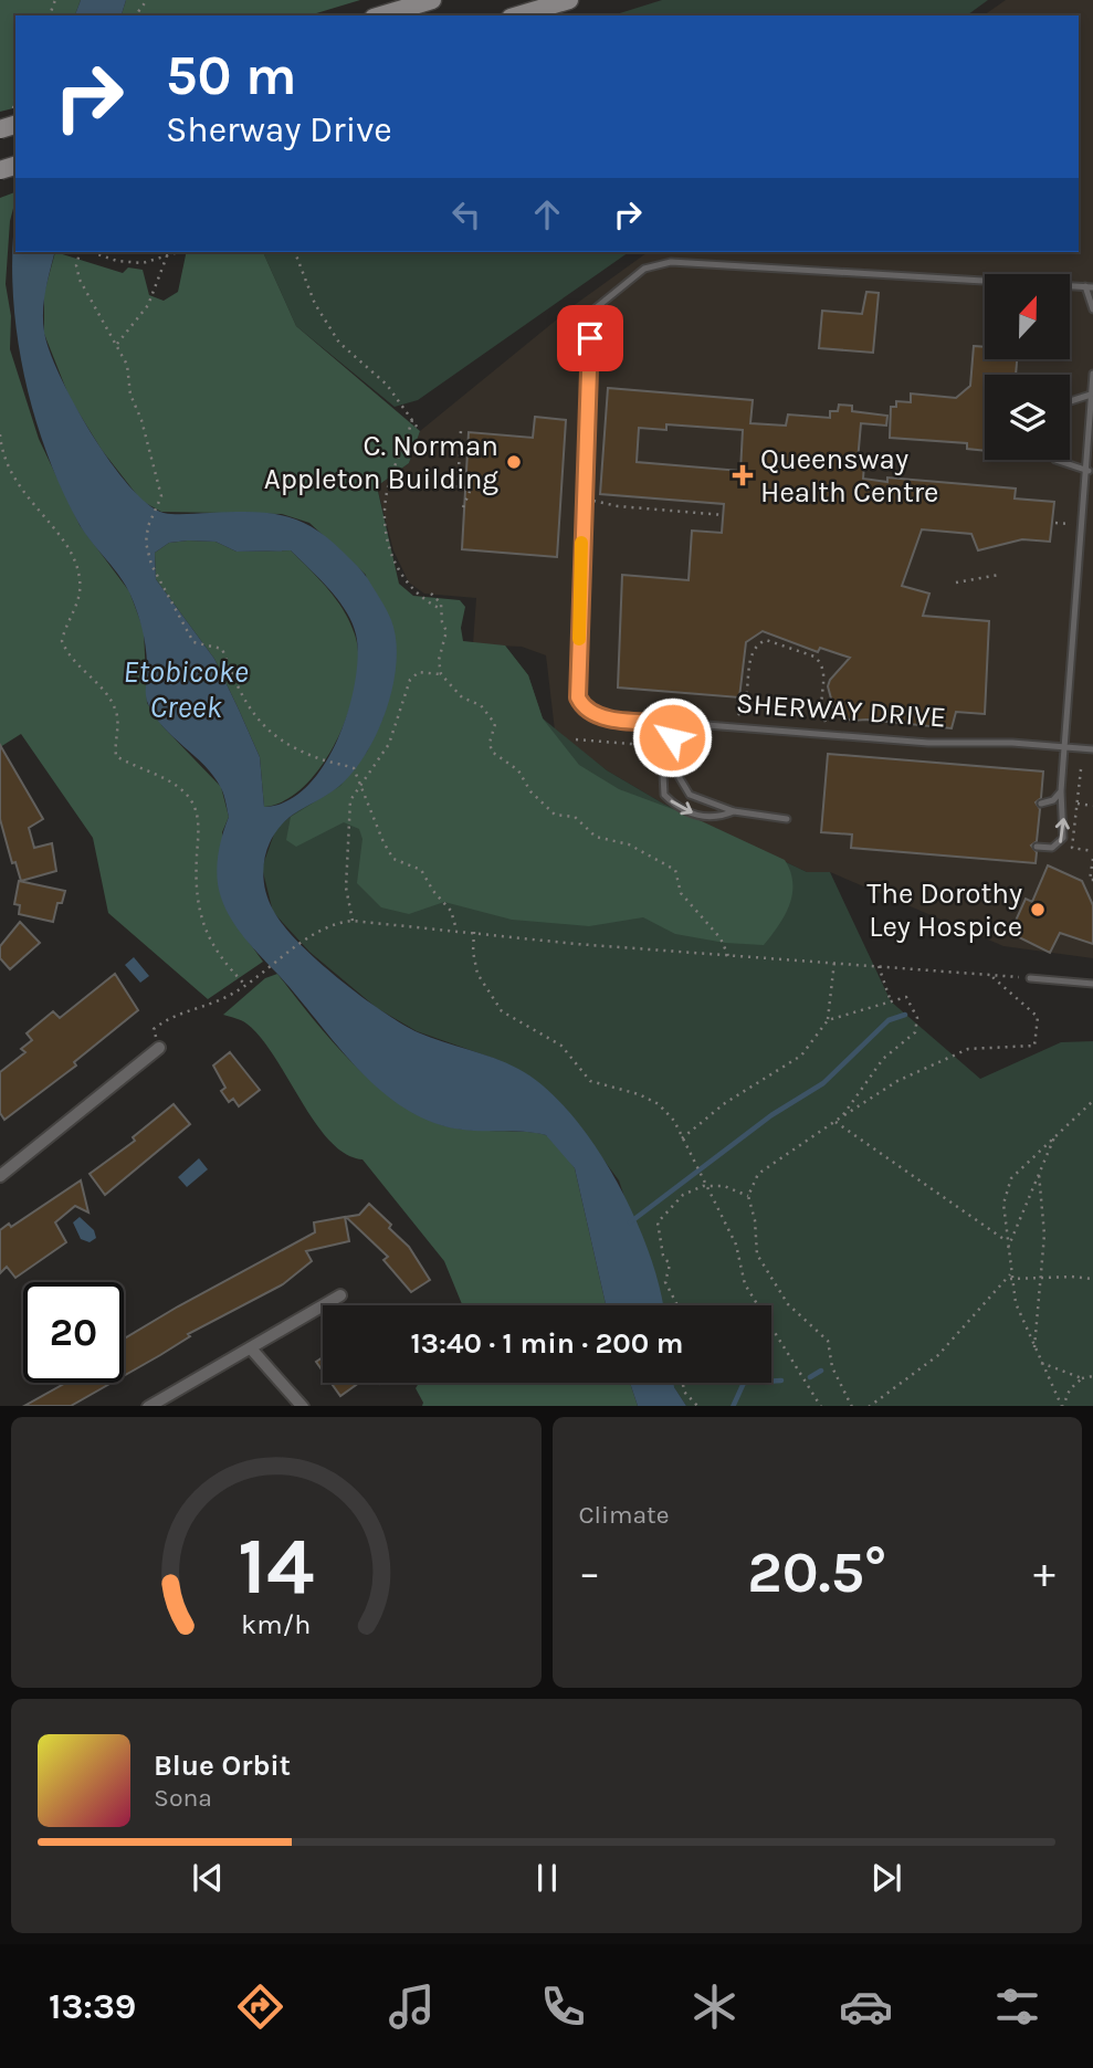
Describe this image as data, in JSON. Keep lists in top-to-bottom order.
{
  "streets": {
    "lane": ["SHERWAY DRIVE"]
  },
  "water": ["Etobicoke Creek"],
  "places": {
    "other": ["C. Norman Appleton Building", "The Dorothy Ley Hospice"],
    "health": ["Queensway Health Centre"]
  },
  "north": "top",
  "page": {
    "turn": ["50 m", "Sherway Drive"],
    "limit": "20",
    "trip": "13:40 · 1 min · 200 m",
    "tile": "Climate",
    "heat": ["−", "20.5°", "+"],
    "song": ["Blue Orbit", "Sona"],
    "tabs": "13:39",
    "gauge": ["14", "km/h"]
  }
}
